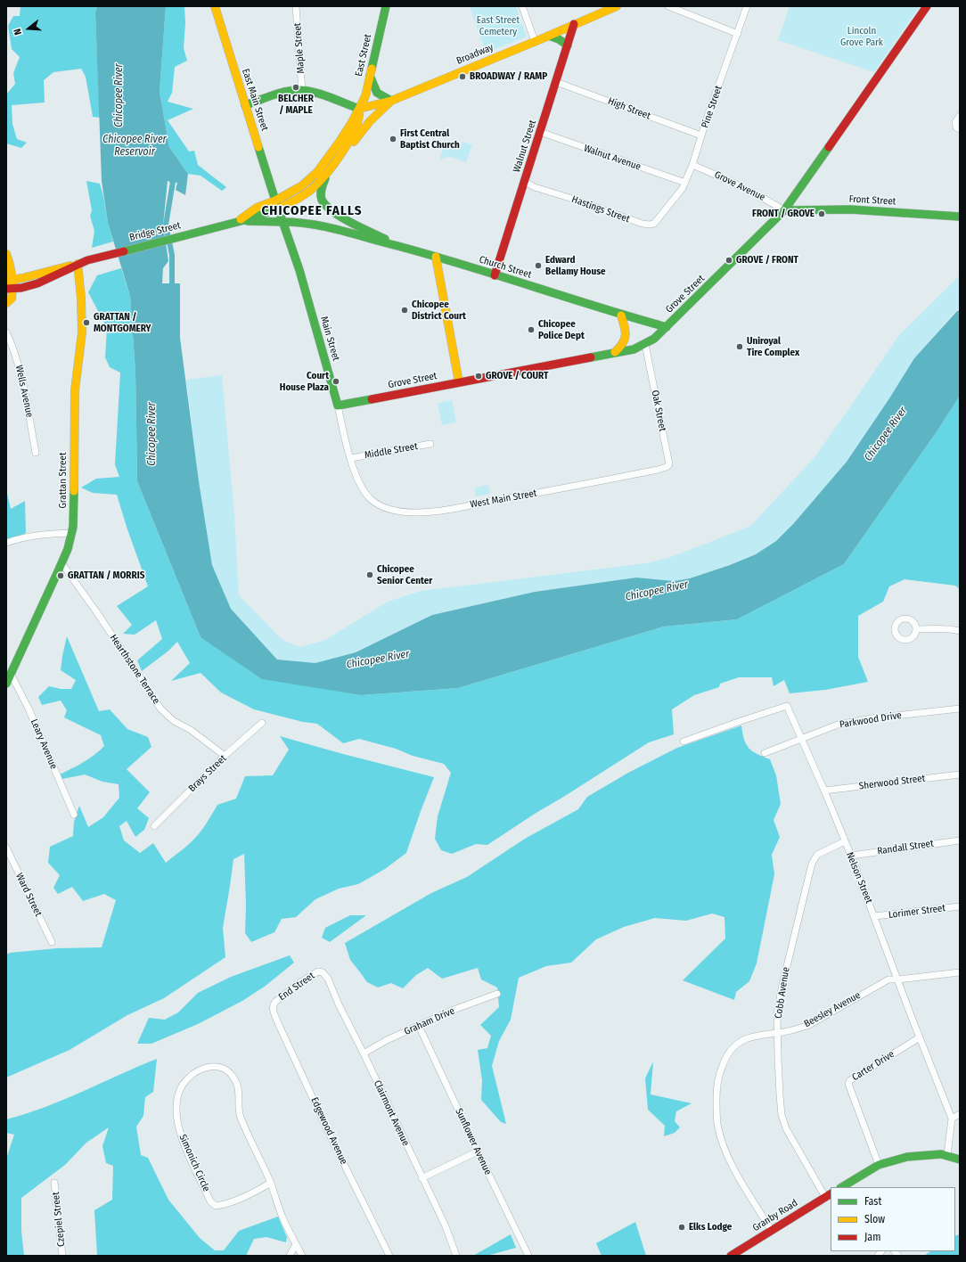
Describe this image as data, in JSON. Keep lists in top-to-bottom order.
{
  "streets": {
    "main road": [
      "Broadway",
      "East Street",
      "East Main Street",
      "Walnut Street",
      "Front Street",
      "Bridge Street",
      "Church Street",
      "Grove Street",
      "Main Street",
      "Grattan Street",
      "Granby Road"
    ],
    "street": [
      "Maple Street",
      "Pine Street",
      "High Street",
      "Walnut Avenue",
      "Grove Avenue",
      "Hastings Street",
      "Wells Avenue",
      "Oak Street",
      "Middle Street",
      "West Main Street",
      "Hearthstone Terrace",
      "Parkwood Drive",
      "Leary Avenue",
      "Brays Street",
      "Sherwood Street",
      "Randall Street",
      "Nelson Street",
      "Ward Street",
      "Lorimer Street",
      "End Street",
      "Cobb Avenue",
      "Beesley Avenue",
      "Graham Drive",
      "Carter Drive",
      "Clairmont Avenue",
      "Edgewood Avenue",
      "Sunflower Avenue",
      "Simonich Circle",
      "Czepiel Street"
    ]
  },
  "crossings": [
    ["Broadway", "East Street"],
    ["Broadway", "Walnut Street"],
    ["East Main Street", "Bridge Street"],
    ["East Main Street", "Main Street"],
    ["Pine Street", "High Street"],
    ["Pine Street", "Walnut Avenue"],
    ["Pine Street", "Grove Avenue"],
    ["Pine Street", "Hastings Street"],
    ["High Street", "Walnut Street"],
    ["Walnut Street", "Walnut Avenue"],
    ["Walnut Street", "Hastings Street"],
    ["Walnut Street", "Church Street"],
    ["Grove Avenue", "Front Street"],
    ["Grove Avenue", "Grove Street"],
    ["Front Street", "Grove Street"],
    ["Bridge Street", "Church Street"],
    ["Bridge Street", "Main Street"],
    ["Bridge Street", "Grattan Street"],
    ["Church Street", "Grove Street"],
    ["Church Street", "Main Street"],
    ["Grove Street", "Main Street"],
    ["Grove Street", "Oak Street"],
    ["Main Street", "Middle Street"],
    ["Main Street", "West Main Street"],
    ["Oak Street", "West Main Street"],
    ["Grattan Street", "Hearthstone Terrace"],
    ["Grattan Street", "Leary Avenue"],
    ["Hearthstone Terrace", "Brays Street"],
    ["Parkwood Drive", "Nelson Street"],
    ["Sherwood Street", "Nelson Street"],
    ["Randall Street", "Nelson Street"],
    ["Nelson Street", "Lorimer Street"],
    ["Nelson Street", "Cobb Avenue"],
    ["Nelson Street", "Beesley Avenue"],
    ["Nelson Street", "Carter Drive"],
    ["End Street", "Clairmont Avenue"],
    ["End Street", "Edgewood Avenue"],
    ["Cobb Avenue", "Beesley Avenue"],
    ["Cobb Avenue", "Granby Road"],
    ["Beesley Avenue", "Granby Road"],
    ["Graham Drive", "Clairmont Avenue"],
    ["Graham Drive", "Sunflower Avenue"]
  ],
  "districts": ["CHICOPEE FALLS"],
  "water": ["Chicopee River", "Chicopee River Reservoir"],
  "parks": ["East Street Cemetery", "Lincoln Grove Park"],
  "places": [
    "BROADWAY / RAMP",
    "BELCHER / MAPLE",
    "First Central Baptist Church",
    "FRONT / GROVE",
    "GROVE / FRONT",
    "Edward Bellamy House",
    "Chicopee District Court",
    "GRATTAN / MONTGOMERY",
    "Chicopee Police Dept",
    "Uniroyal Tire Complex",
    "GROVE / COURT",
    "Court House Plaza",
    "Chicopee Senior Center",
    "GRATTAN / MORRIS",
    "Elks Lodge"
  ],
  "legend": ["Fast", "Slow", "Jam"],
  "north": "left"
}
